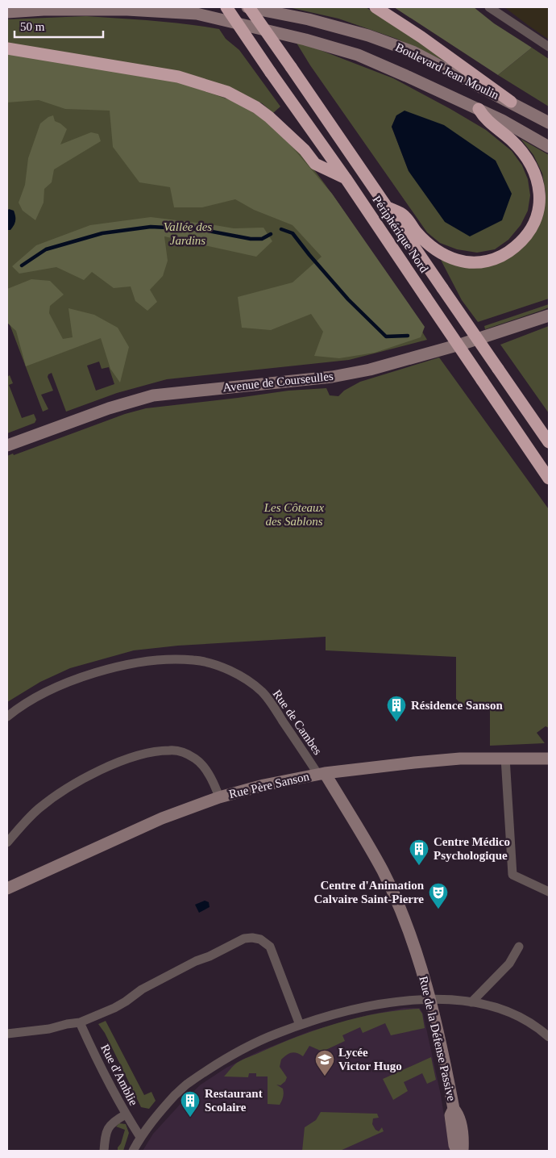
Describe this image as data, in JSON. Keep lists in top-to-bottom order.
{
  "streets": {
    "highway": ["Périphérique Nord"],
    "street": [
      "Boulevard Jean Moulin",
      "Avenue de Courseulles",
      "Rue de Cambes",
      "Rue Père Sanson",
      "Rue de la Défense Passive",
      "Rue d'Amblie"
    ]
  },
  "crossings": [
    ["Boulevard Jean Moulin", "Périphérique Nord"],
    ["Rue de Cambes", "Rue Père Sanson"],
    ["Rue de Cambes", "Rue de la Défense Passive"],
    ["Rue Père Sanson", "Rue de la Défense Passive"]
  ],
  "parks": ["Vallée des Jardins", "Les Côteaux des Sablons"],
  "places": {
    "building": ["Résidence Sanson", "Centre Médico Psychologique", "Restaurant Scolaire"],
    "theatre": ["Centre d'Animation Calvaire Saint-Pierre"],
    "school or university": ["Lycée Victor Hugo"]
  },
  "scale_bar": "50 m"
}
